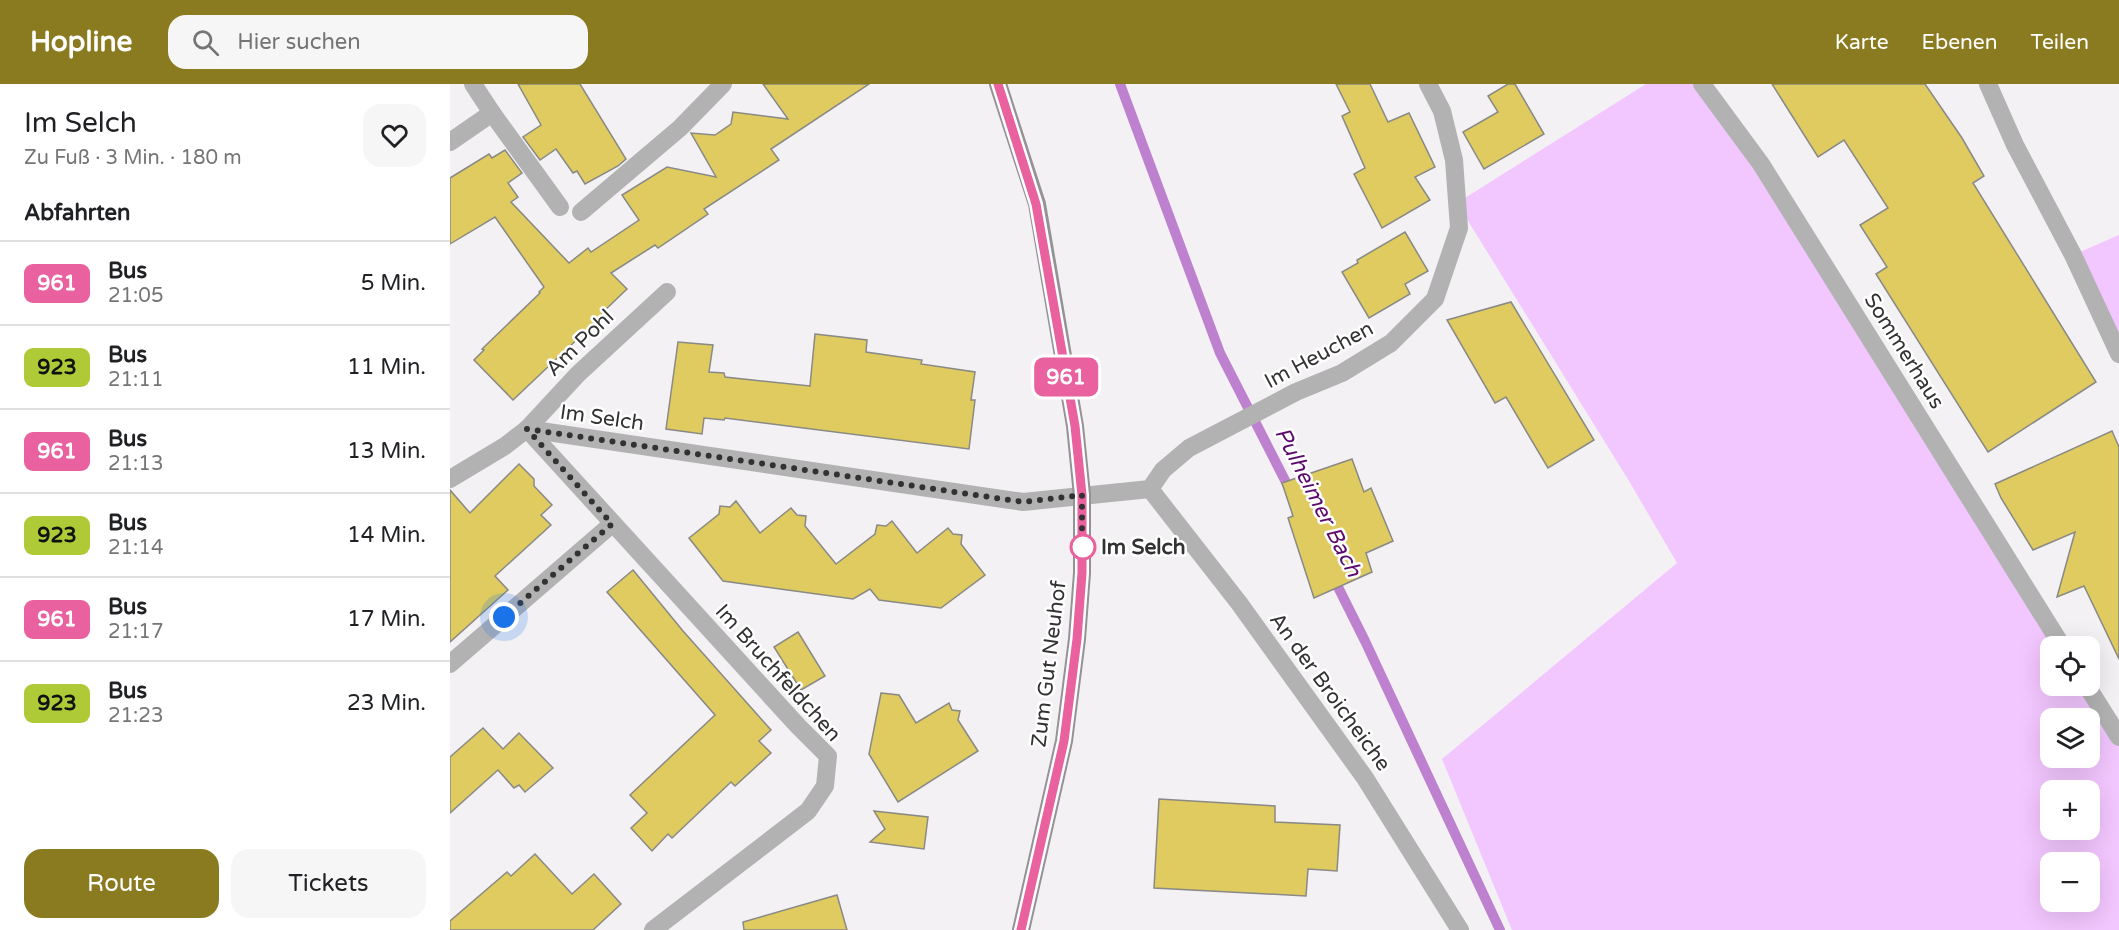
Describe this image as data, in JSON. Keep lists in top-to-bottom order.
{
  "streets": {
    "main road": ["Zum Gut Neuhof"],
    "street": [
      "Am Pohl",
      "Sommerhaus",
      "Im Heuchen",
      "Im Selch",
      "Im Bruchfeldchen",
      "An der Broicheiche"
    ]
  },
  "crossings": [
    ["Am Pohl", "Im Selch"],
    ["Am Pohl", "Im Bruchfeldchen"],
    ["Im Heuchen", "An der Broicheiche"],
    ["Im Selch", "Zum Gut Neuhof"],
    ["Im Selch", "Im Bruchfeldchen"]
  ],
  "water": ["Pulheimer Bach"],
  "places": ["Im Selch"],
  "lines": ["bus line 961"],
  "page": {
    "header": "Hopline",
    "search": "Hier suchen",
    "nav": ["Karte", "Ebenen", "Teilen"],
    "heading": [
      ["Im Selch", "Zu Fuß · 3 Min. · 180 m"],
      "Abfahrten"
    ],
    "on_map": "961",
    "list": [
      {
        "mark": "961",
        "name": "Bus",
        "note": "21:05",
        "value": "5 Min."
      },
      {
        "mark": "923",
        "name": "Bus",
        "note": "21:11",
        "value": "11 Min."
      },
      {
        "mark": "961",
        "name": "Bus",
        "note": "21:13",
        "value": "13 Min."
      },
      {
        "mark": "923",
        "name": "Bus",
        "note": "21:14",
        "value": "14 Min."
      },
      {
        "mark": "961",
        "name": "Bus",
        "note": "21:17",
        "value": "17 Min."
      },
      {
        "mark": "923",
        "name": "Bus",
        "note": "21:23",
        "value": "23 Min."
      }
    ],
    "map_buttons": ["+", "−"],
    "buttons": ["Route", "Tickets"]
  }
}
